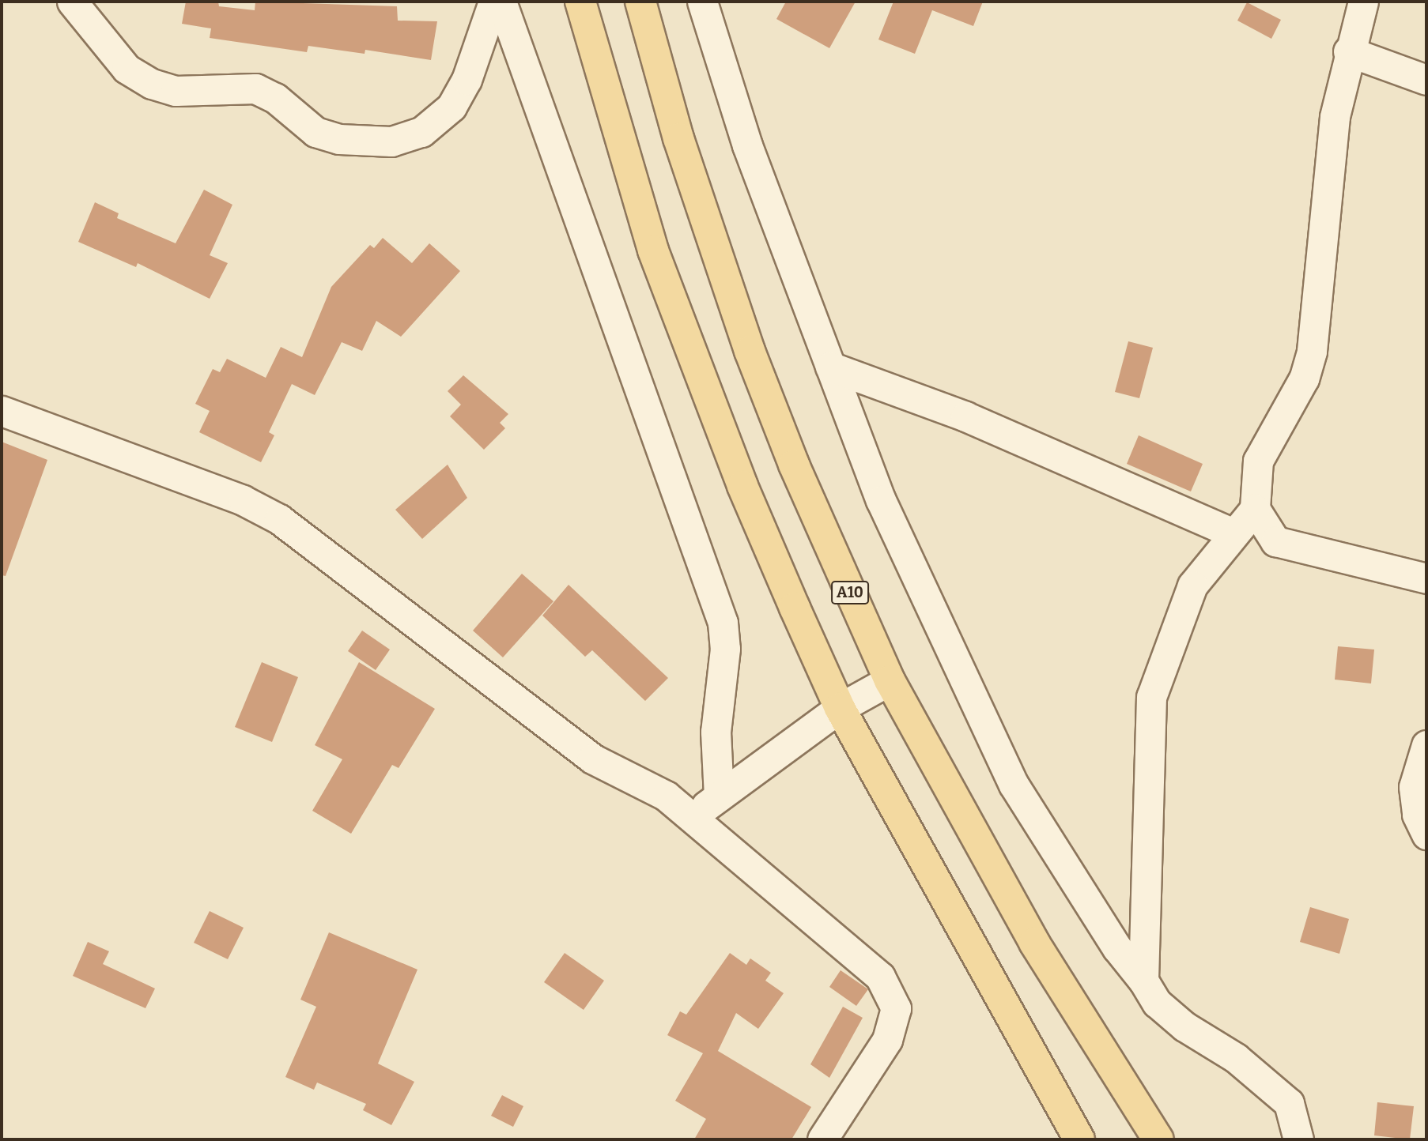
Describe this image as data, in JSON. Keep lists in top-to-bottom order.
{
  "streets": {
    "main road": ["A10"]
  }
}
